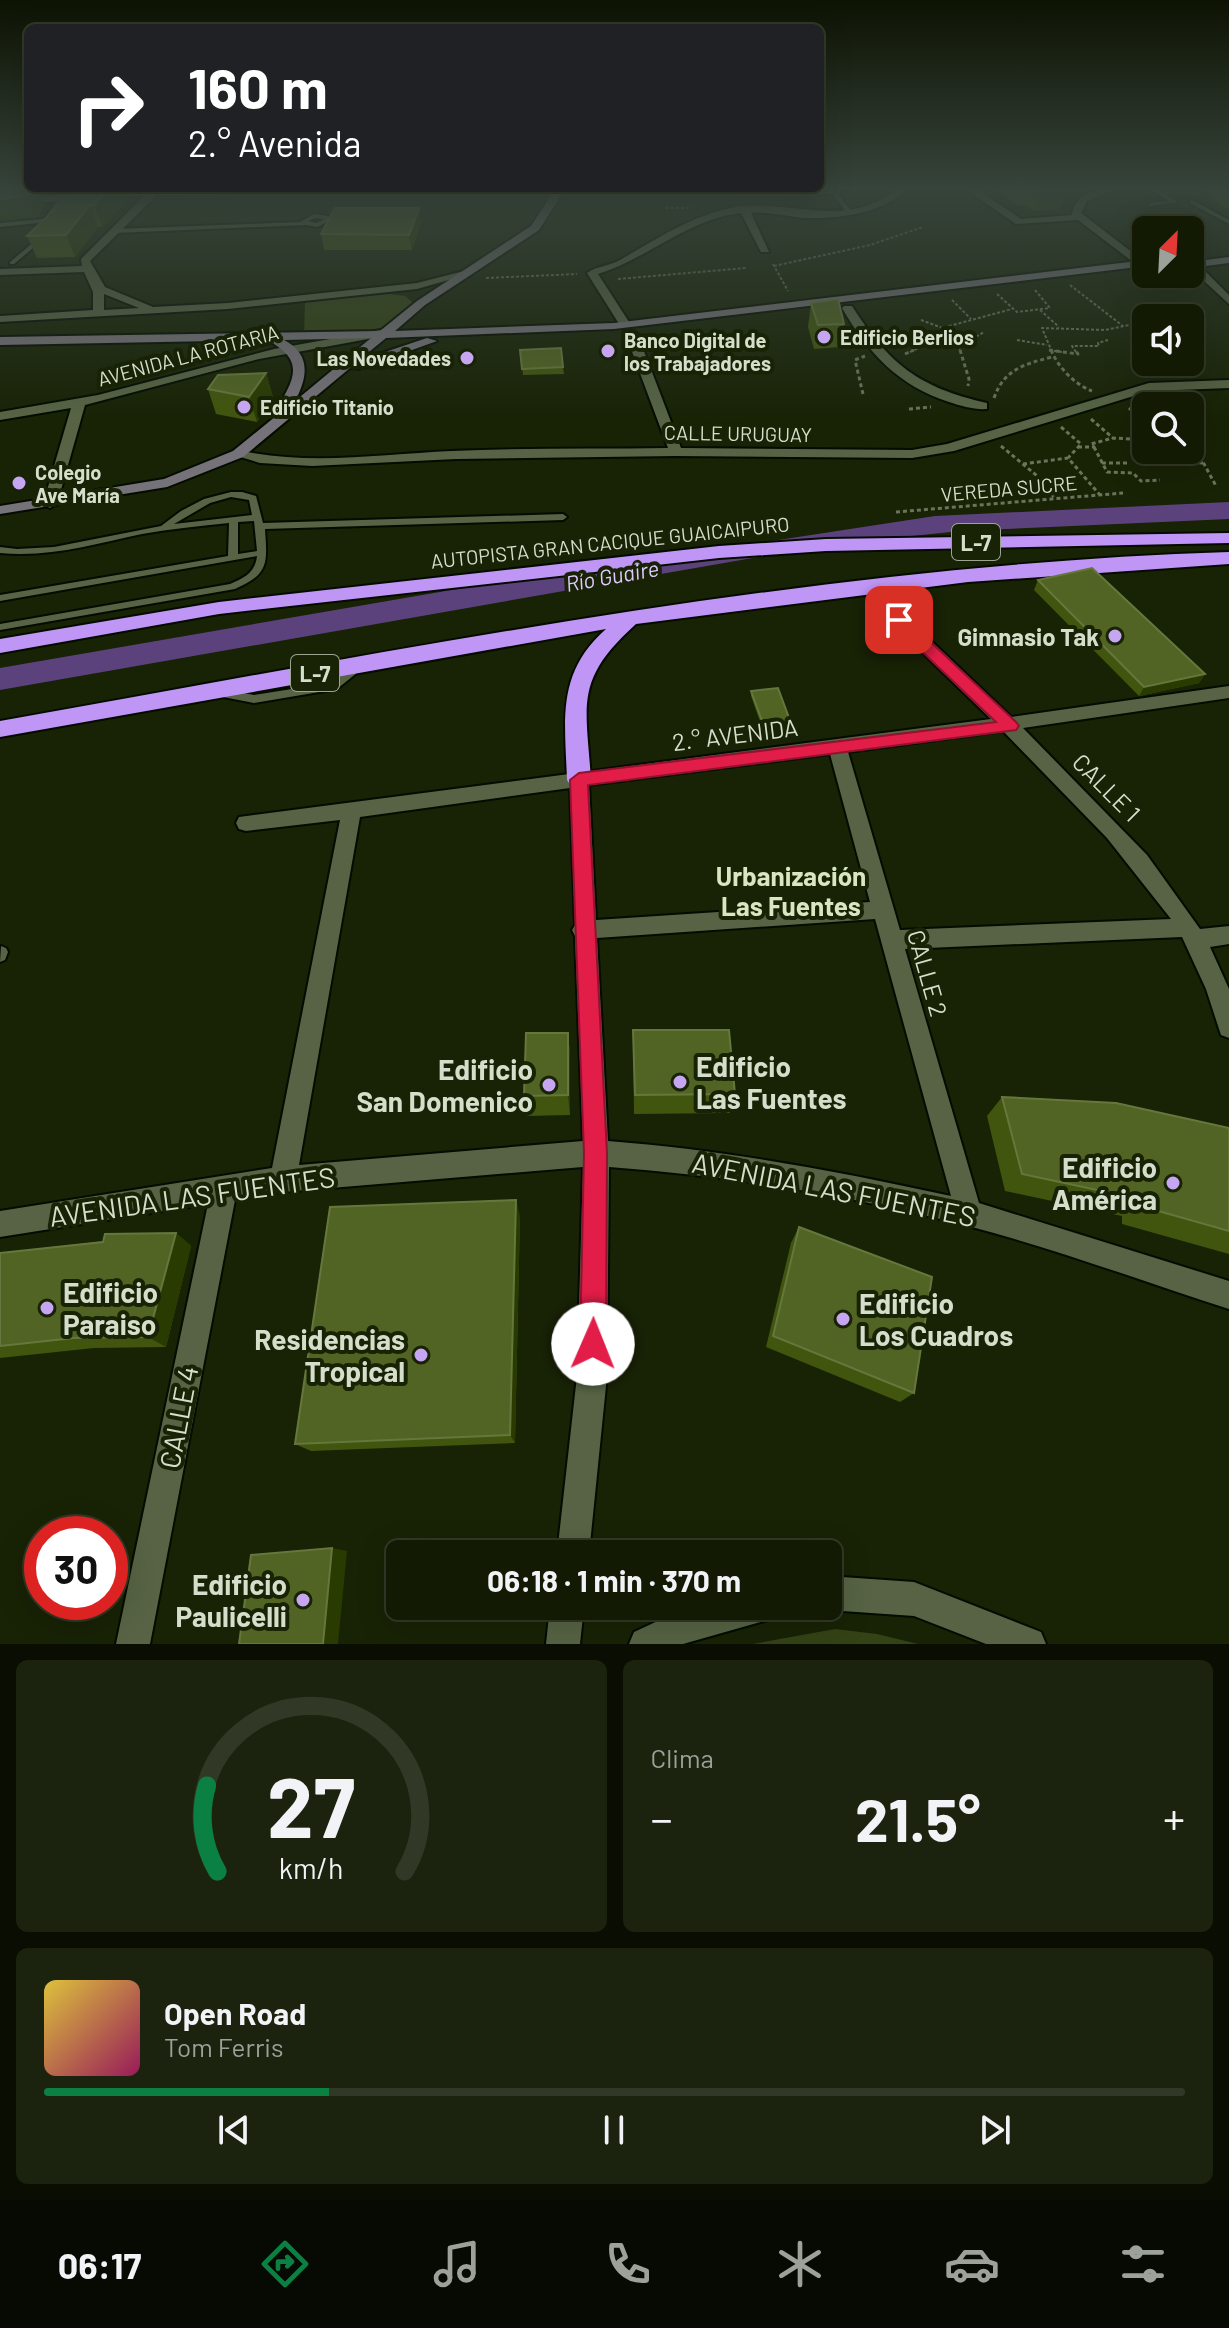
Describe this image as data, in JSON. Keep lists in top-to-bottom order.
{
  "streets": {
    "highway": ["AUTOPISTA GRAN CACIQUE GUAICAIPURO", "L-7"],
    "street": [
      "AVENIDA LA ROTARIA",
      "CALLE URUGUAY",
      "2.° AVENIDA",
      "CALLE 1",
      "CALLE 2",
      "AVENIDA LAS FUENTES",
      "CALLE 4"
    ],
    "path": ["VEREDA SUCRE"]
  },
  "crossings": [
    ["2.° AVENIDA", "CALLE 1"],
    ["2.° AVENIDA", "CALLE 2"],
    ["CALLE 2", "AVENIDA LAS FUENTES"],
    ["AVENIDA LAS FUENTES", "CALLE 4"]
  ],
  "districts": ["Urbanización Las Fuentes"],
  "water": ["Río Guaire"],
  "places": [
    "Edificio Berlios",
    "Banco Digital de los Trabajadores",
    "Las Novedades",
    "Edificio Titanio",
    "Colegio Ave María",
    "Gimnasio Tak",
    "Edificio Las Fuentes",
    "Edificio San Domenico",
    "Edificio América",
    "Edificio Paraiso",
    "Edificio Los Cuadros",
    "Residencias Tropical",
    "Edificio Paulicelli"
  ],
  "north": "top right",
  "page": {
    "turn": ["160 m", "2.° Avenida"],
    "limit": "30",
    "trip": "06:18 · 1 min · 370 m",
    "tile": "Clima",
    "heat": ["−", "21.5°", "+"],
    "song": ["Open Road", "Tom Ferris"],
    "tabs": "06:17",
    "gauge": ["27", "km/h"]
  }
}
